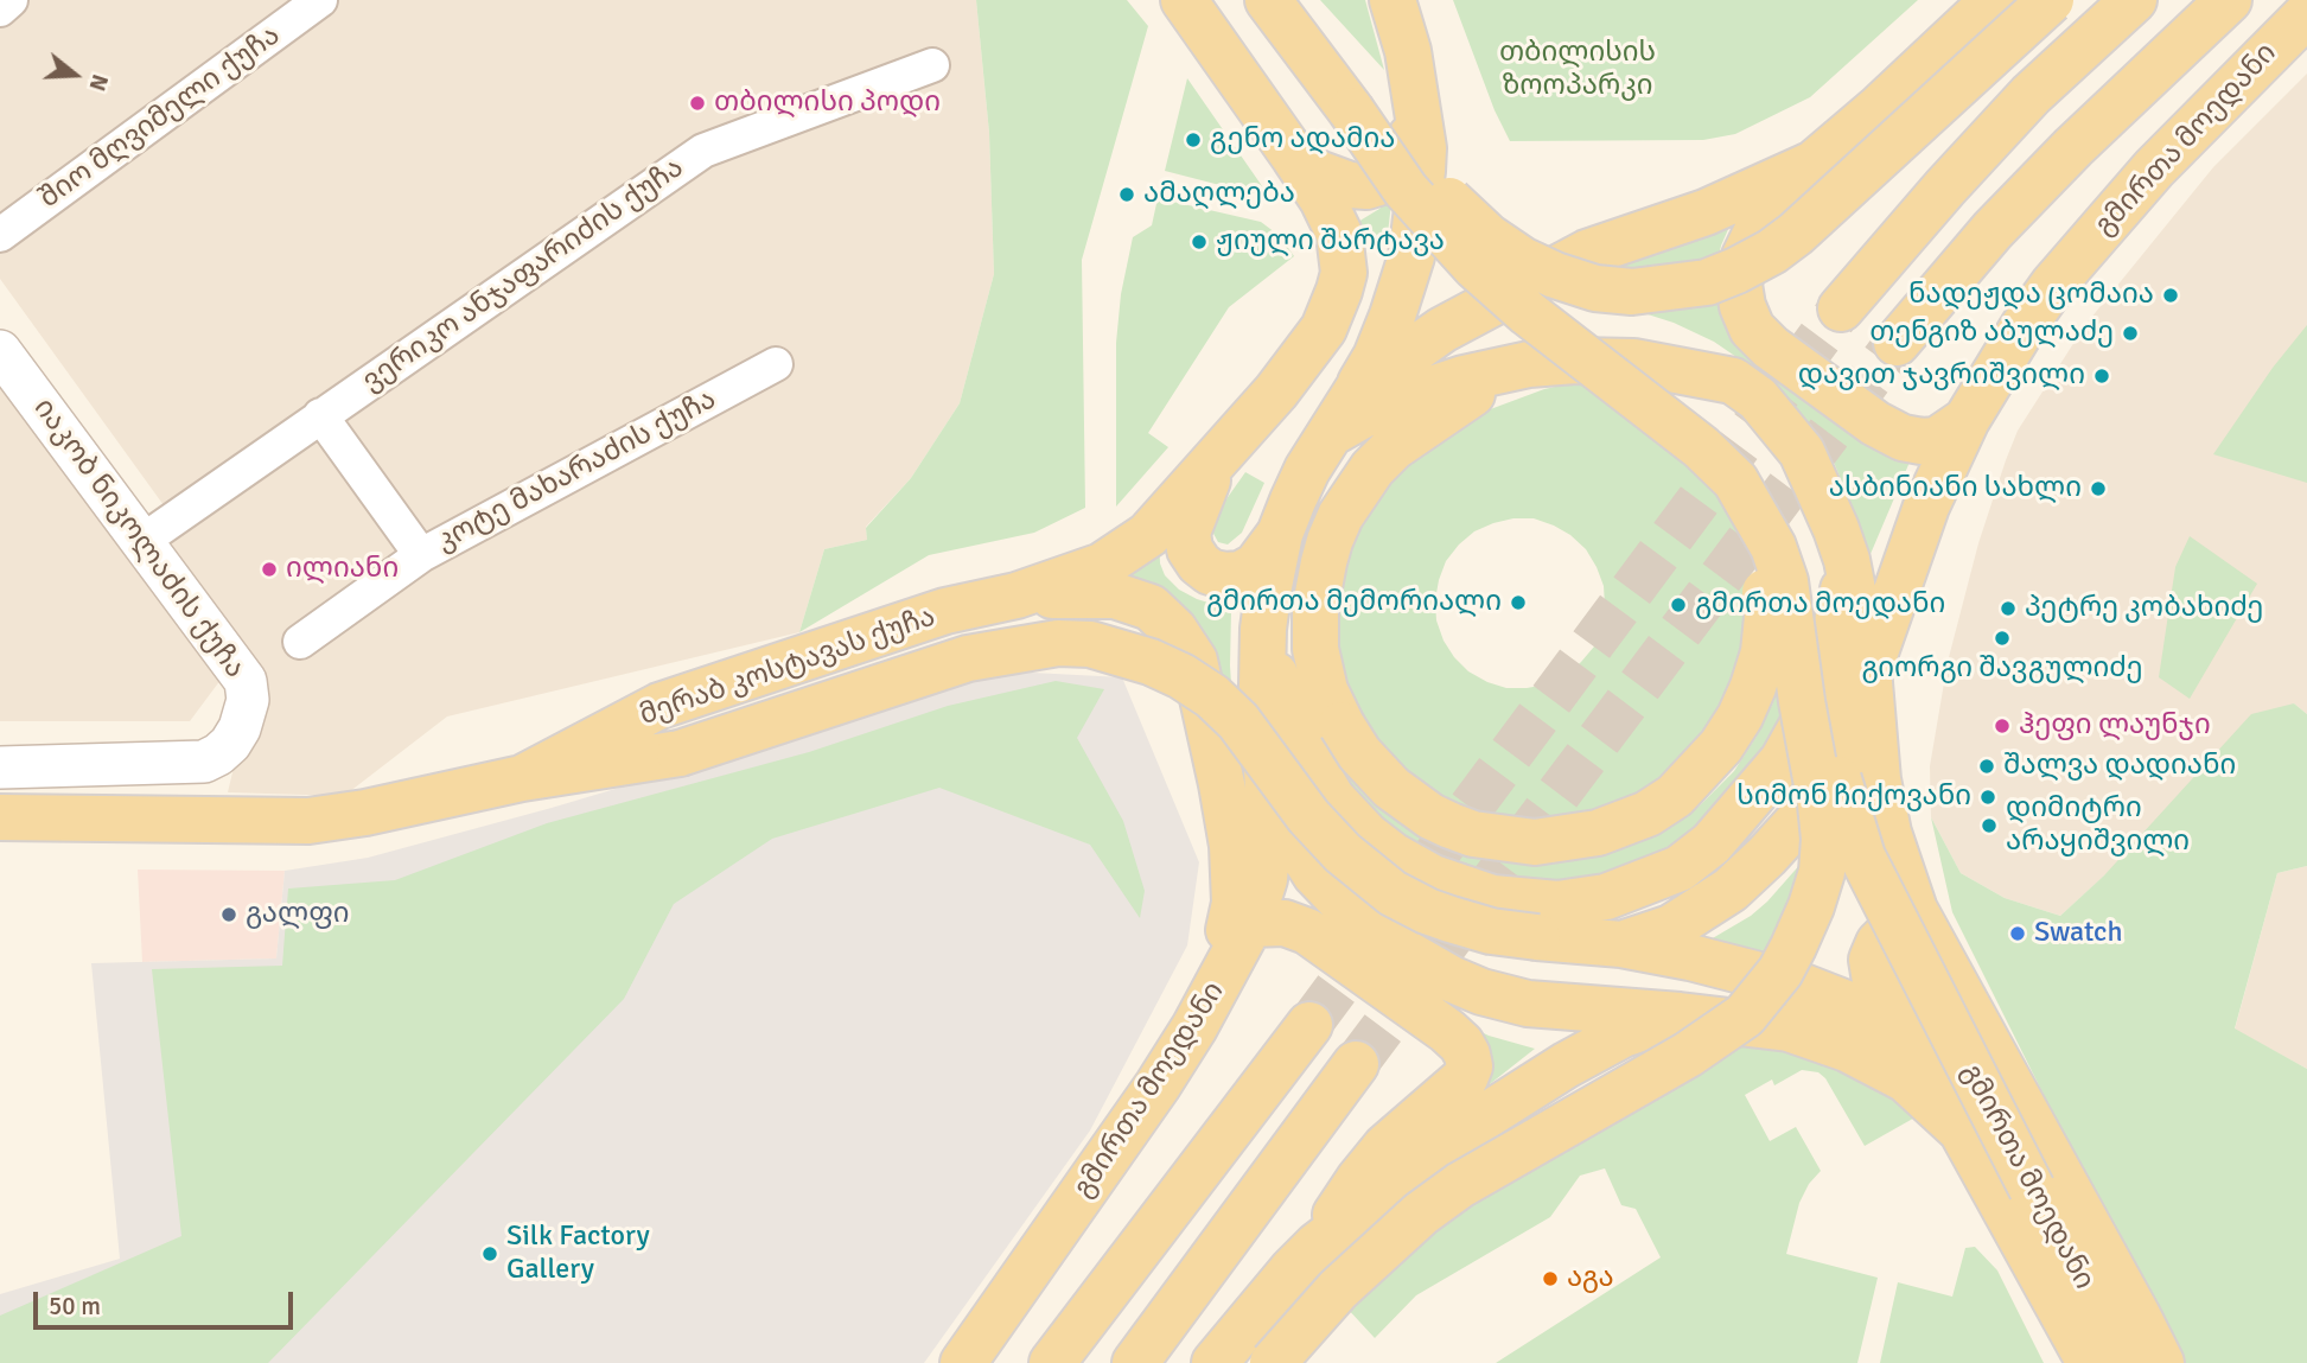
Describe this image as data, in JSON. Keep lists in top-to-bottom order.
{
  "streets": {
    "main road": ["გმირთა მოედანი", "მერაბ კოსტავას ქუჩა"],
    "street": [
      "შიო მღვიმელი ქუჩა",
      "ვერიკო ანჯაფარიძის ქუჩა",
      "კოტე მახარაძის ქუჩა",
      "იაკობ ნიკოლაძის ქუჩა"
    ]
  },
  "crossings": [
    ["გმირთა მოედანი", "მერაბ კოსტავას ქუჩა"],
    ["ვერიკო ანჯაფარიძის ქუჩა", "იაკობ ნიკოლაძის ქუჩა"]
  ],
  "parks": ["თბილისის ზოოპარკი"],
  "places": [
    "თბილისი პოდი",
    "გენო ადამია",
    "ამაღლება",
    "ჟიული შარტავა",
    "ნადეჟდა ცომაია",
    "თენგიზ აბულაძე",
    "დავით ჯავრიშვილი",
    "ასბინიანი სახლი",
    "ილიანი",
    "გმირთა მემორიალი",
    "გმირთა მოედანი",
    "პეტრე კობახიძე",
    "გიორგი შავგულიძე",
    "ჰეფი ლაუნჯი",
    "შალვა დადიანი",
    "სიმონ ჩიქოვანი",
    "დიმიტრი არაყიშვილი",
    "გალფი",
    "Swatch",
    "Silk Factory Gallery",
    "აგა"
  ],
  "scale_bar": "50 m",
  "north": "right"
}
